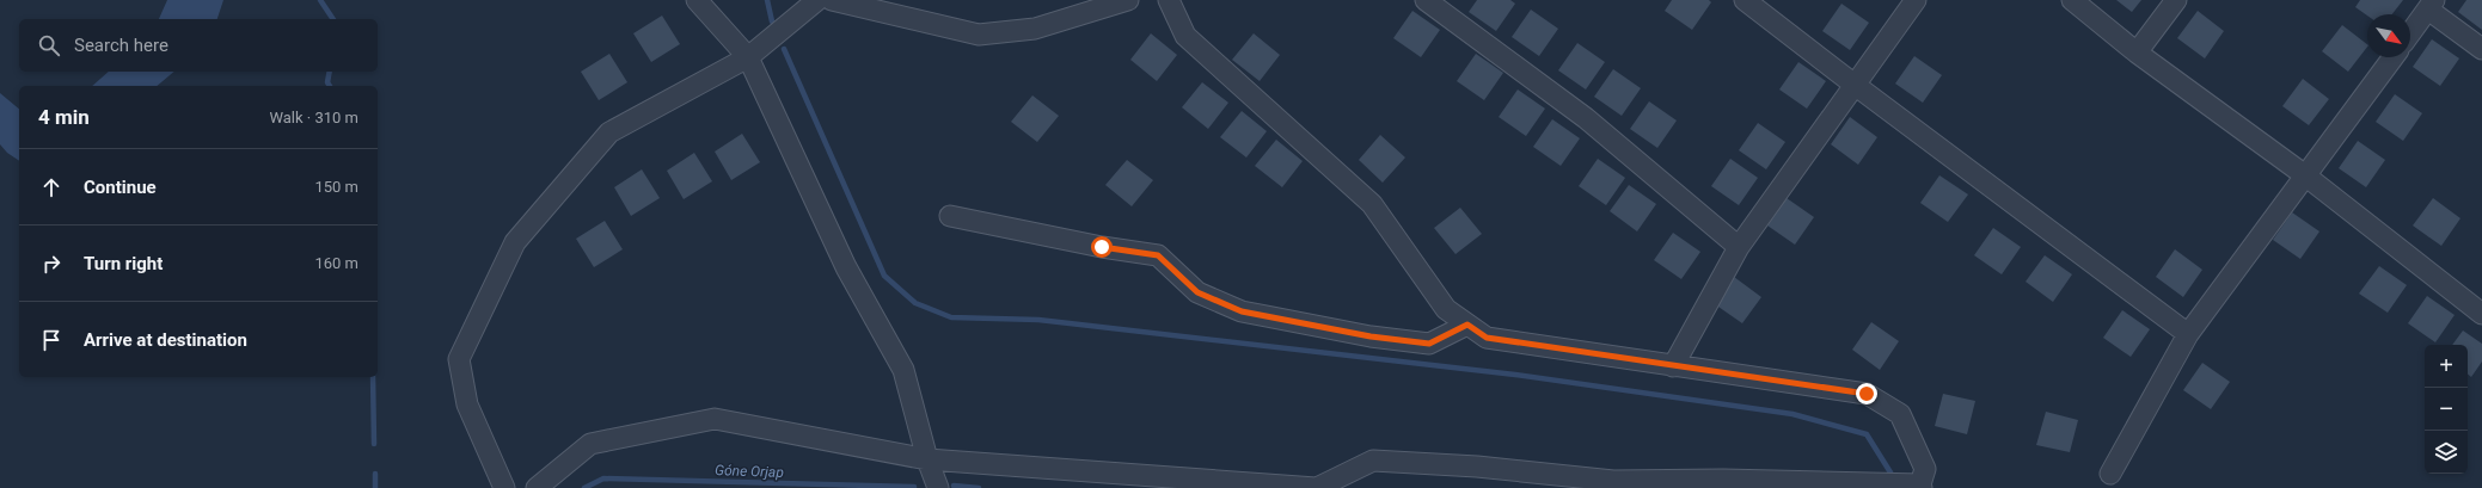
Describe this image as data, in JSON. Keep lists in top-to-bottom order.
{
  "water": ["Góne Orjap"],
  "north": "bottom right",
  "page": {
    "search": "Search here",
    "heading": ["4 min", "Walk · 310 m"],
    "list": [
      ["Continue", "150 m"],
      ["Turn right", "160 m"],
      "Arrive at destination"
    ],
    "map_buttons": ["+", "−"]
  }
}
